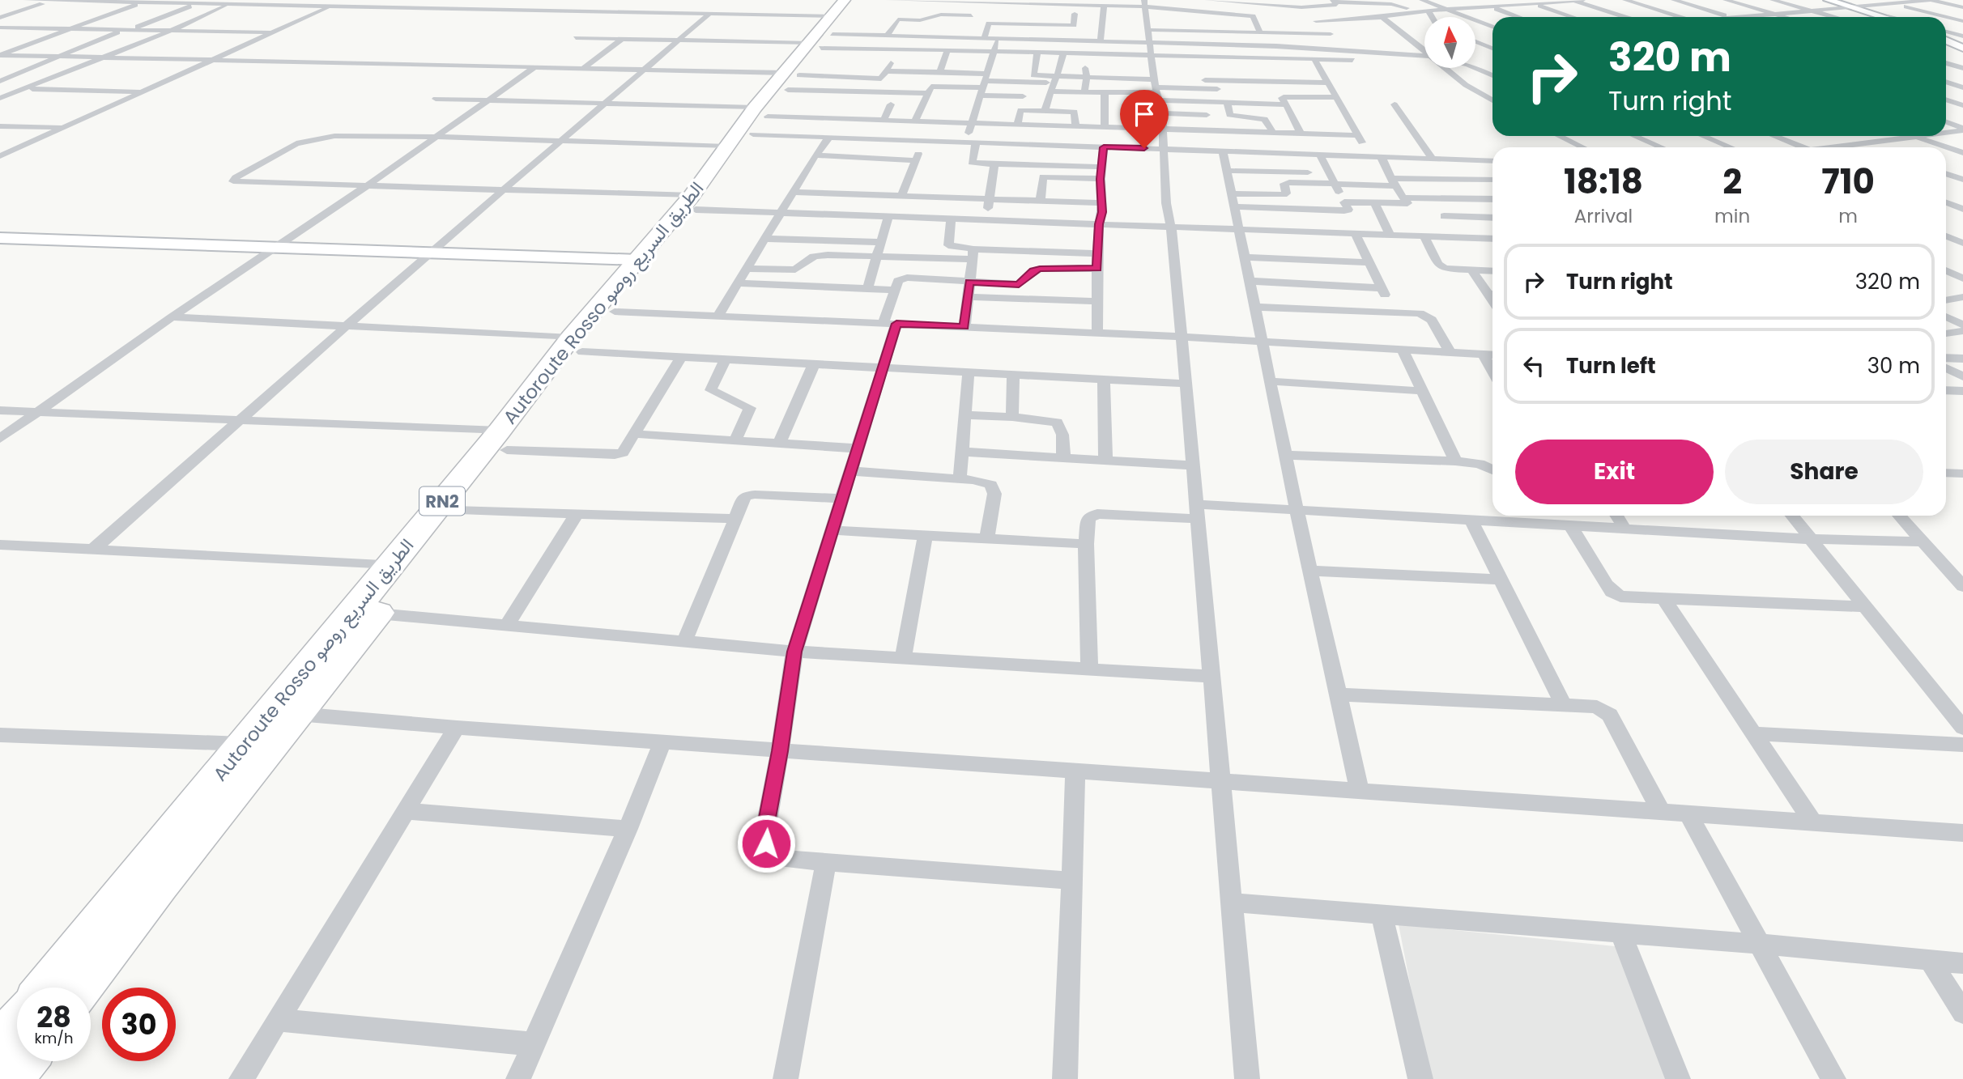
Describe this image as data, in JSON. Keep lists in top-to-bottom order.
{
  "streets": {
    "highway": ["Autoroute Rosso الطريق السريع روصو", "RN2"]
  },
  "north": "top",
  "page": {
    "turn": ["320 m", "Turn right"],
    "eta": [
      "18:18",
      "Arrival",
      "2",
      "min",
      "710",
      "m"
    ],
    "list": [
      {
        "name": "Turn right",
        "value": "320 m"
      },
      {
        "name": "Turn left",
        "value": "30 m"
      }
    ],
    "buttons": ["Exit", "Share"],
    "speed": "28 km/h",
    "limit": "30"
  }
}
